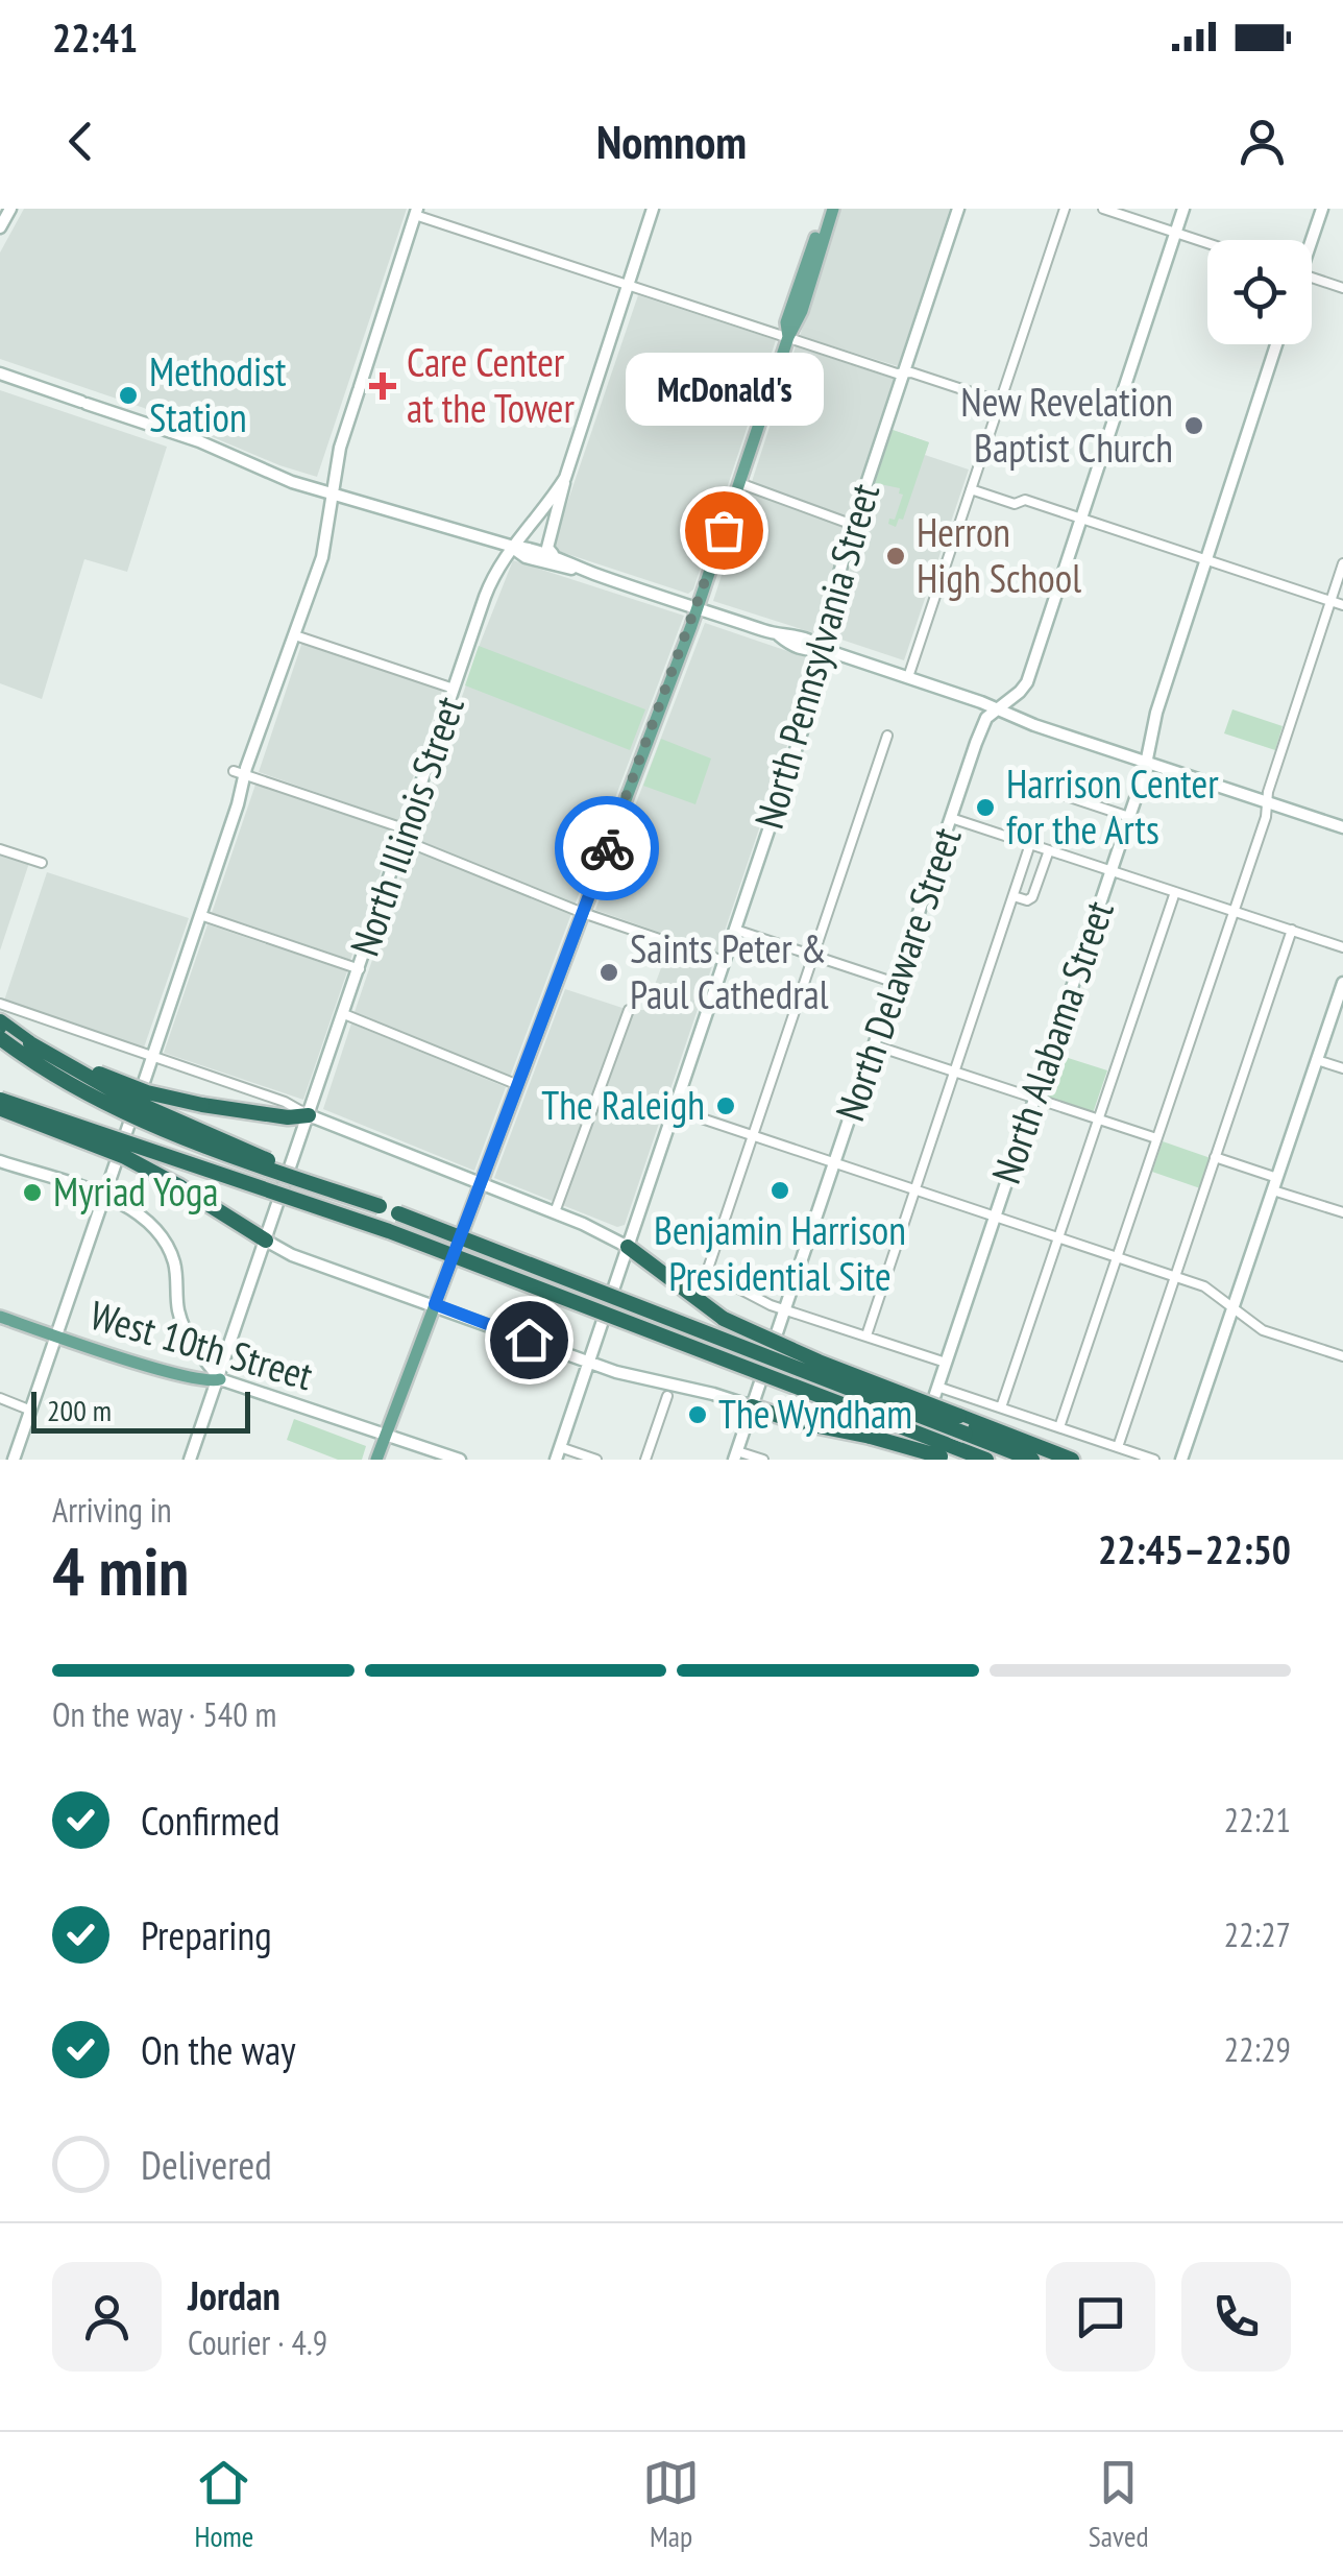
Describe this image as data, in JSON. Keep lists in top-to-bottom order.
{
  "streets": {
    "main road": [
      "North Pennsylvania Street",
      "North Illinois Street",
      "North Delaware Street",
      "North Alabama Street",
      "West 10th Street"
    ]
  },
  "crossings": [
    ["North Illinois Street", "West 10th Street"]
  ],
  "places": {
    "health": ["Care Center at the Tower"],
    "other": [
      "Methodist Station",
      "New Revelation Baptist Church",
      "McDonald's",
      "Herron High School",
      "Harrison Center for the Arts",
      "Saints Peter & Paul Cathedral",
      "The Raleigh",
      "Benjamin Harrison Presidential Site",
      "Myriad Yoga",
      "The Wyndham"
    ]
  },
  "scale_bar": "200 m",
  "page": {
    "status": "22:41",
    "header": "Nomnom",
    "bubble": "McDonald's",
    "scale": "200 m",
    "heading": ["4 min", "Arriving in", "22:45–22:50"],
    "panel": ["Jordan", "Courier · 4.9"],
    "bar": "On the way · 540 m",
    "list": [
      ["Confirmed", "22:21"],
      ["Preparing", "22:27"],
      ["On the way", "22:29"],
      "Delivered"
    ],
    "tabs": ["Home", "Map", "Saved"]
  }
}
